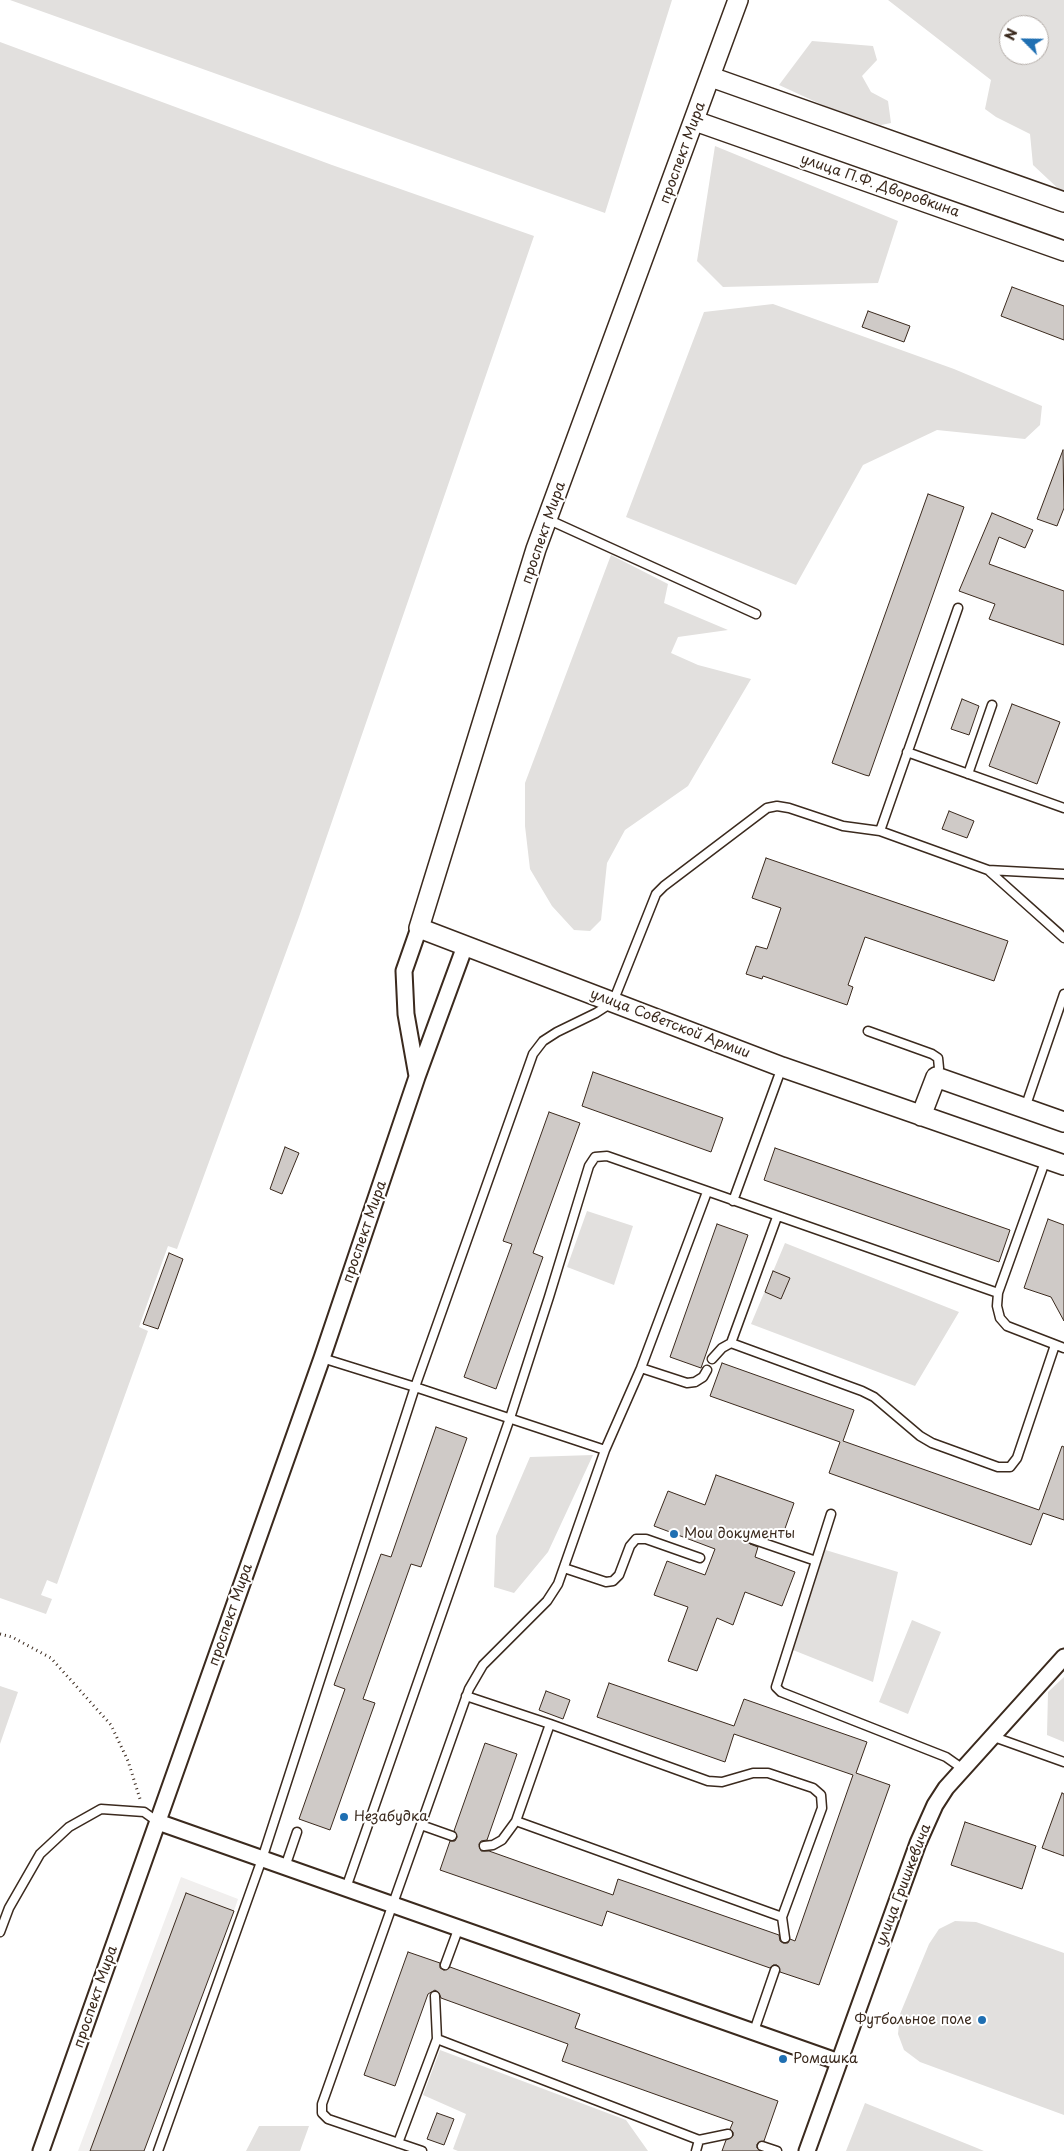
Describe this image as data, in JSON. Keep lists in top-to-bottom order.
{
  "streets": {
    "street": [
      "проспект Мира",
      "улица П.Ф. Дворовкина",
      "улица Советской Армии",
      "улица Гришкевича"
    ]
  },
  "crossings": [
    ["проспект Мира", "улица П.Ф. Дворовкина"],
    ["проспект Мира", "улица Советской Армии"]
  ],
  "places": [
    "Мои документы",
    "Незабудка",
    "Футбольное поле",
    "Ромашка"
  ],
  "north": "top left"
}
